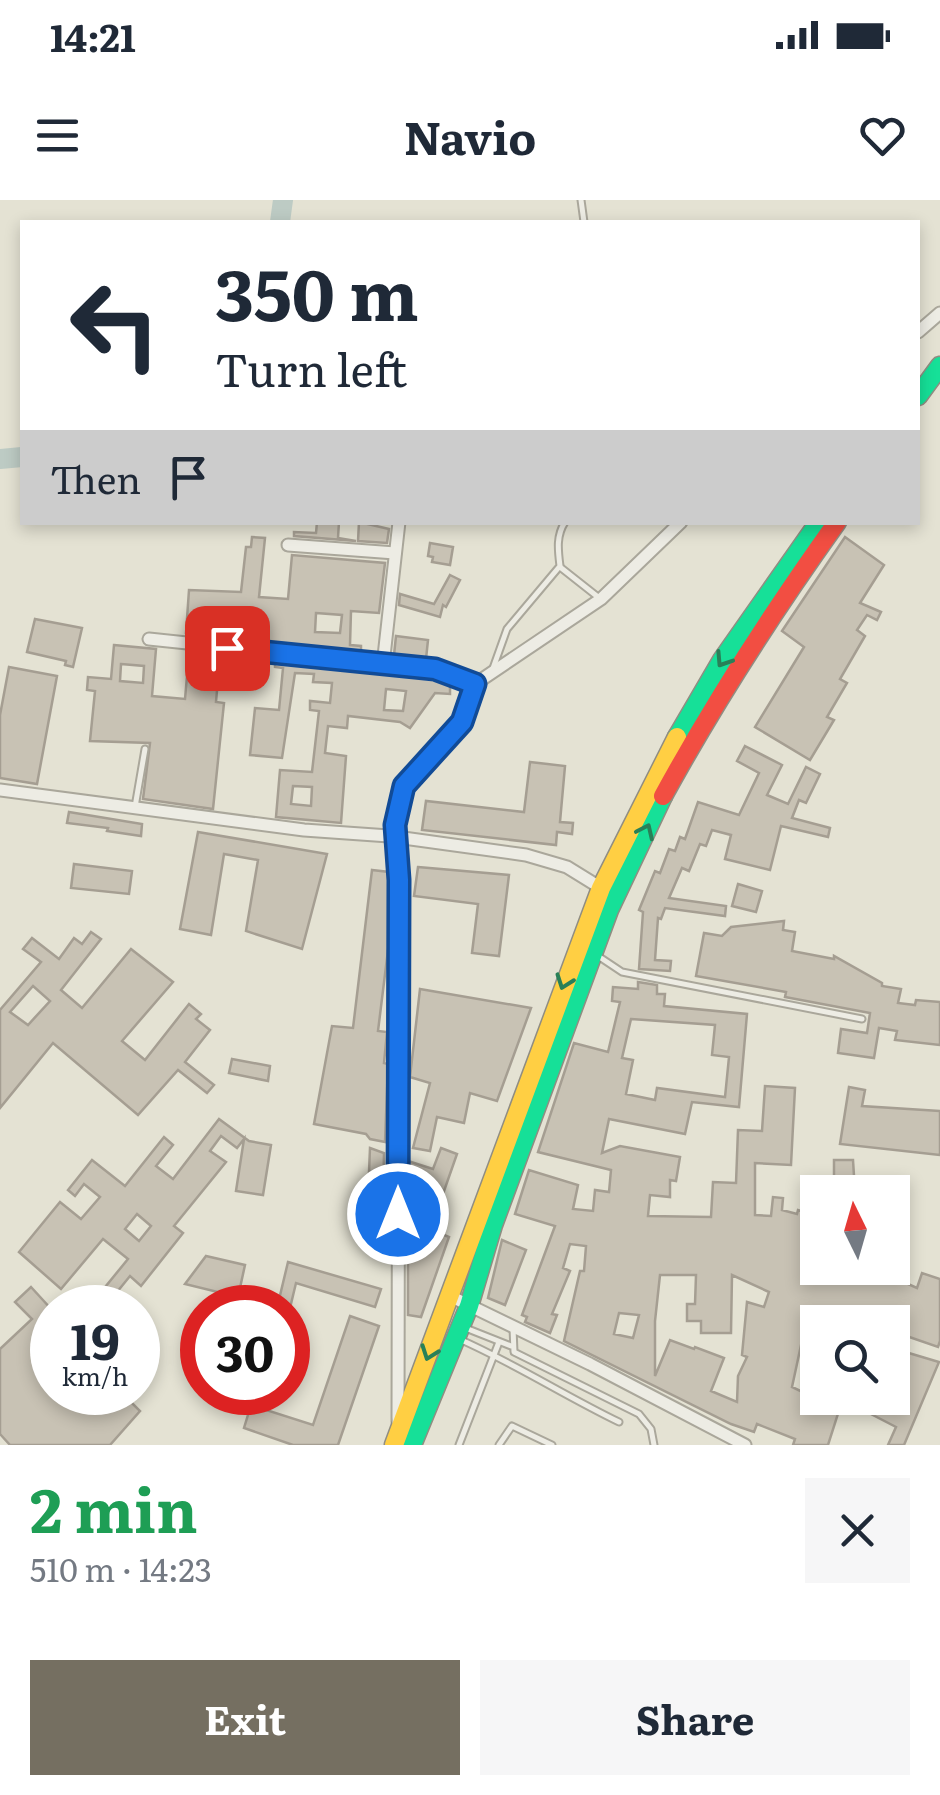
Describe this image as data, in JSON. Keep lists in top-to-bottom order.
{
  "north": "top",
  "page": {
    "status": "14:21",
    "header": "Navio",
    "turn": ["350 m", "Turn left"],
    "then": "Then",
    "speed": "19 km/h",
    "limit": "30",
    "heading": ["2 min", "510 m · 14:23"],
    "buttons": ["Exit", "Share"]
  }
}
